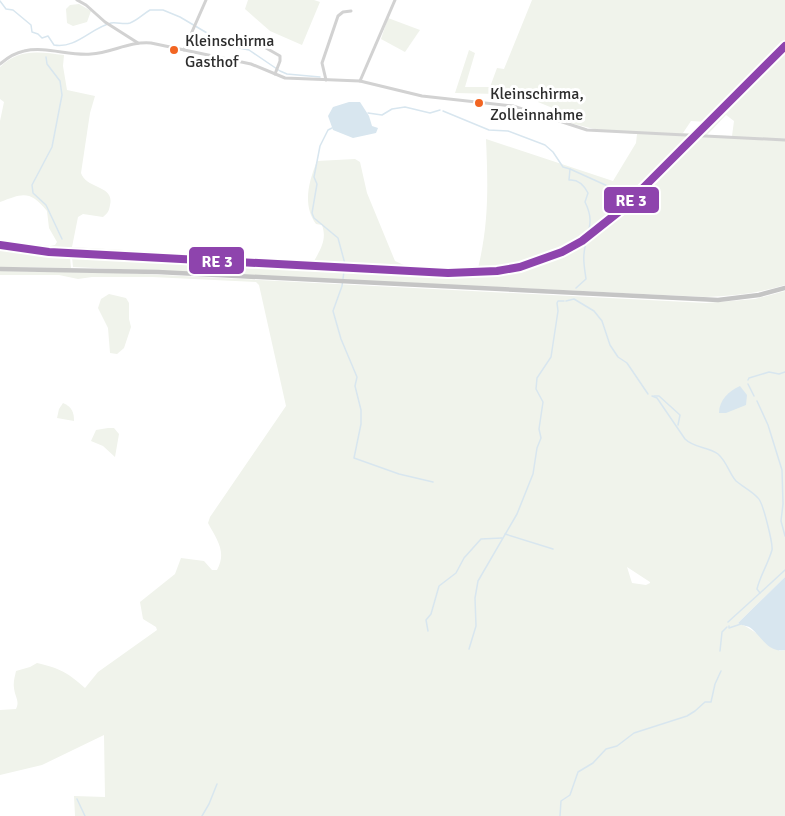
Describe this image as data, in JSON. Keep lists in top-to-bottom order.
{
  "places": ["Kleinschirma Gasthof", "Kleinschirma, Zolleinnahme"]
}
